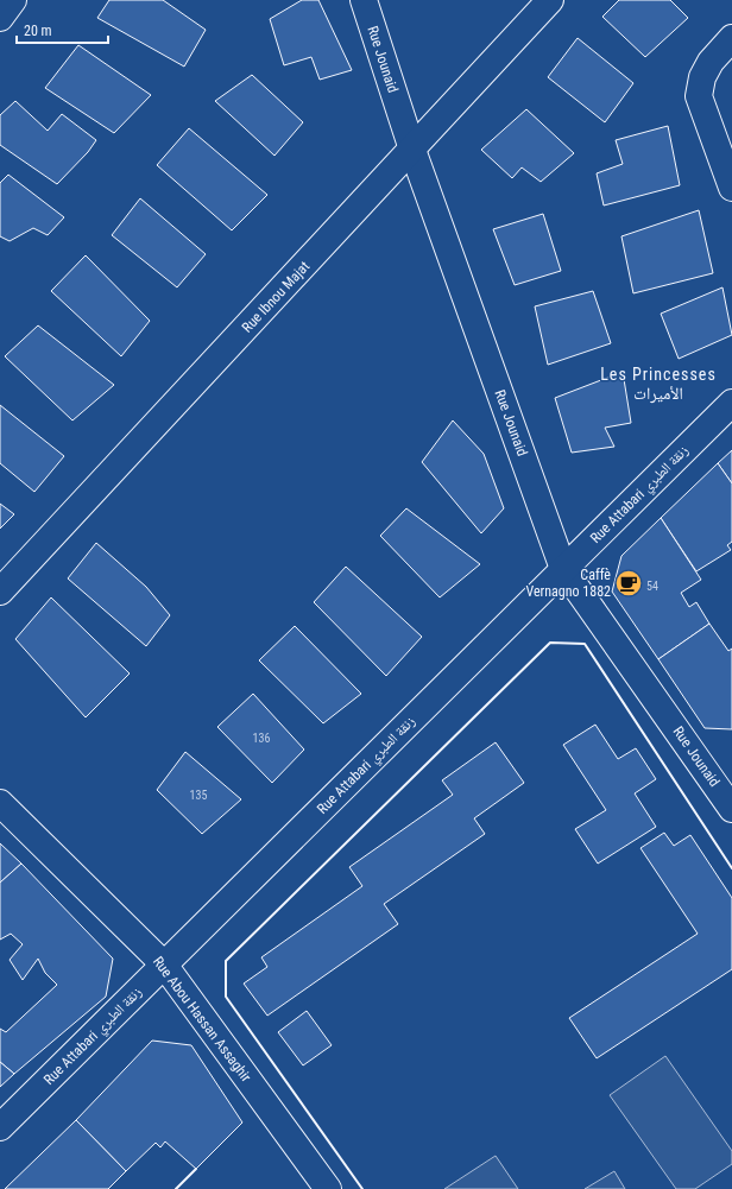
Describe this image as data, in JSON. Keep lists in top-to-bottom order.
{
  "streets": {
    "street": [
      "Rue Jounaid",
      "Rue Ibnou Majat",
      "Rue Attabari زنقة الطبري",
      "Rue Abou Hassan Assaghir"
    ]
  },
  "crossings": [
    ["Rue Jounaid", "Rue Ibnou Majat"],
    ["Rue Jounaid", "Rue Attabari زنقة الطبري"],
    ["Rue Attabari زنقة الطبري", "Rue Abou Hassan Assaghir"]
  ],
  "districts": ["Les Princesses الأميرات"],
  "places": {
    "cafe": ["Caffè Vernagno 1882"]
  },
  "house_numbers": ["54", "136", "135"],
  "scale_bar": "20 m"
}
